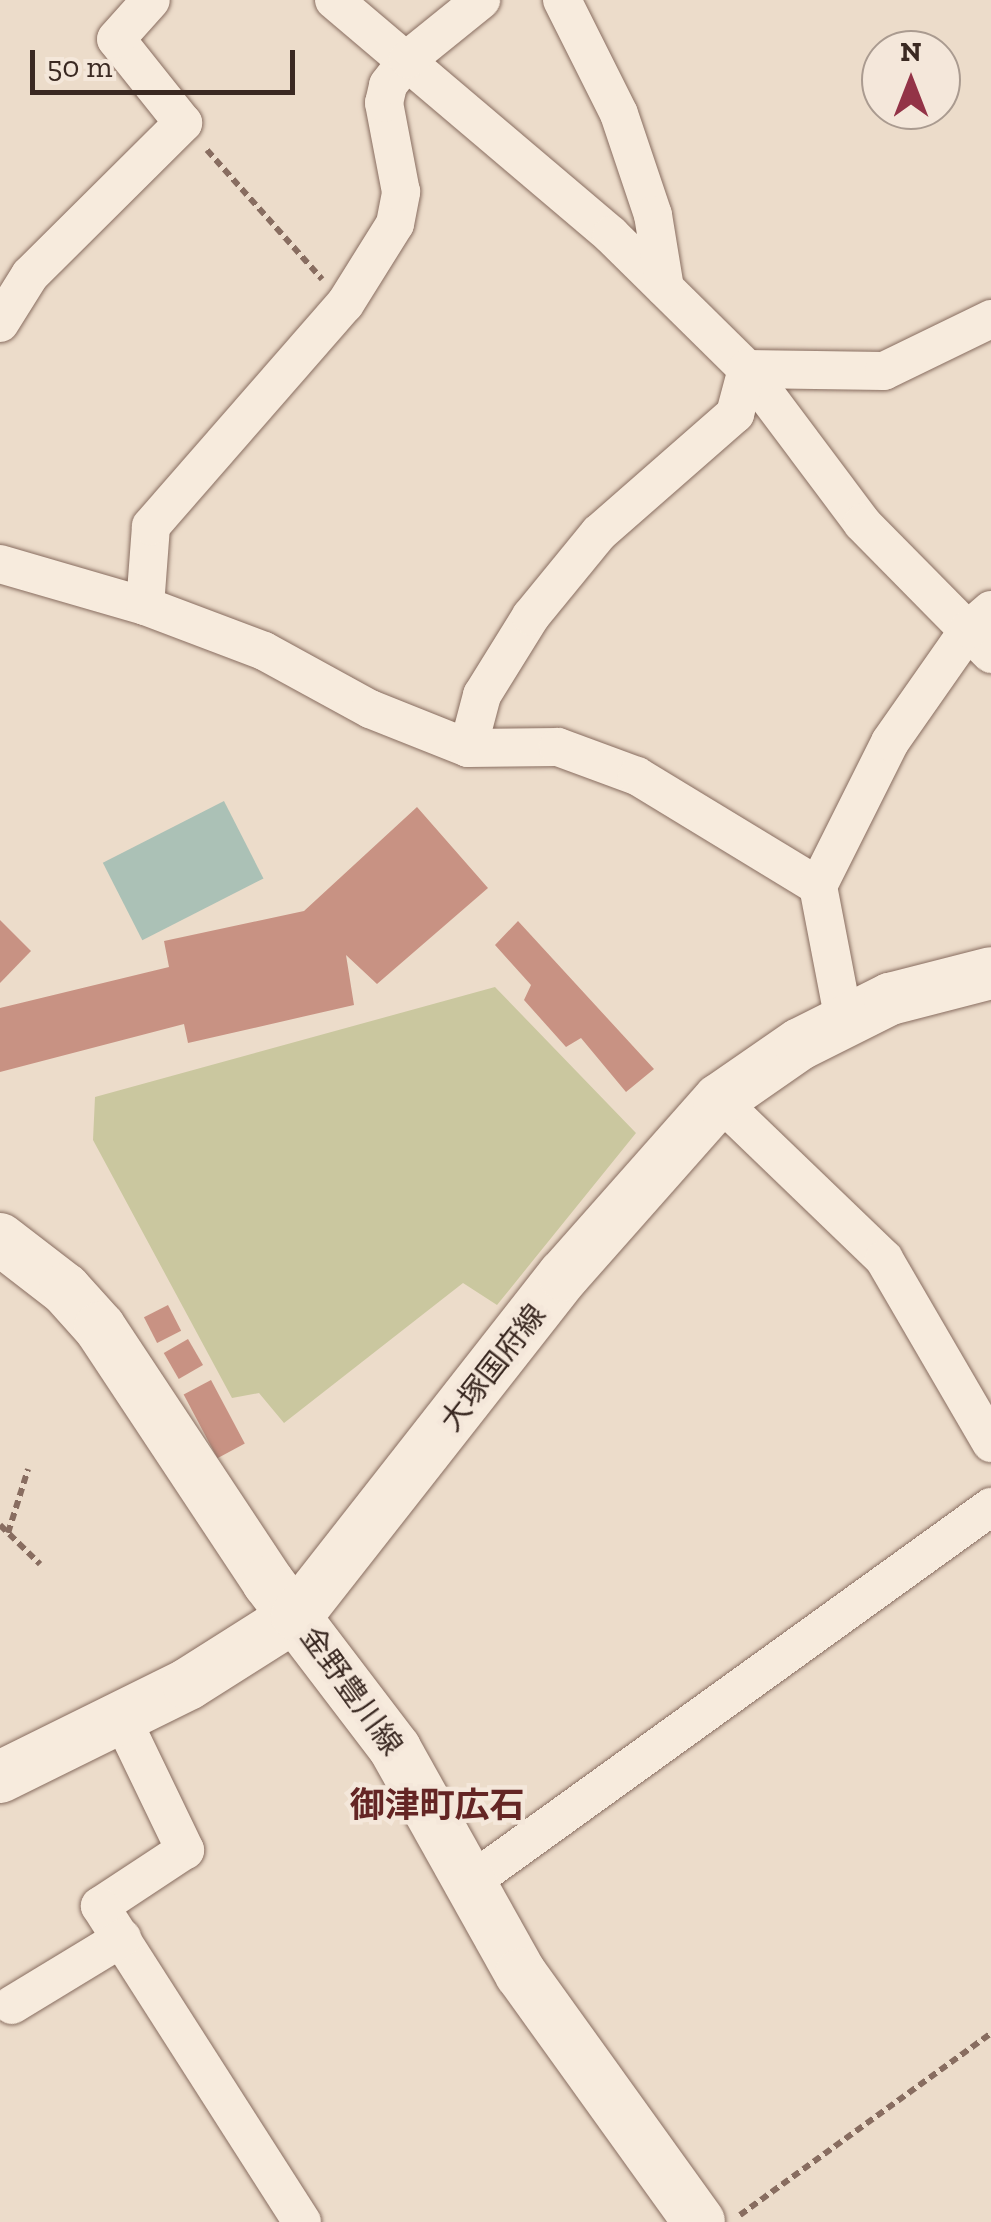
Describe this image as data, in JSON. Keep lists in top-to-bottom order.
{
  "streets": {
    "main road": ["大塚国府線", "金野豊川線"]
  },
  "crossings": [
    ["大塚国府線", "金野豊川線"]
  ],
  "districts": ["御津町広石"],
  "scale_bar": "50 m",
  "north": "top"
}
